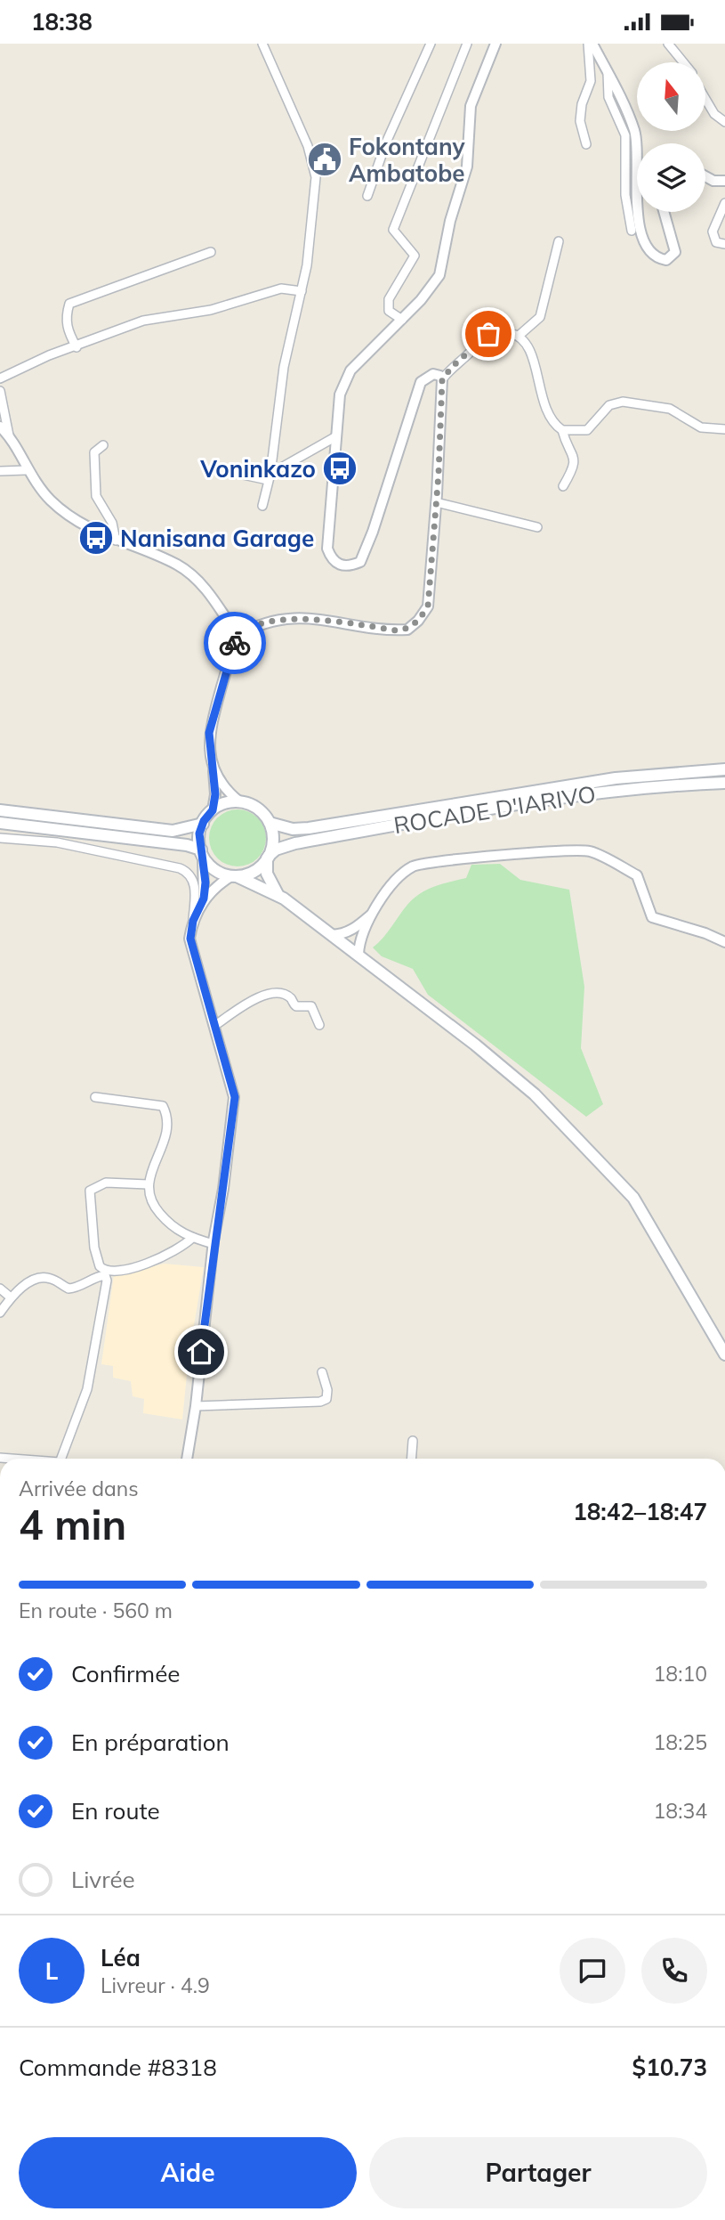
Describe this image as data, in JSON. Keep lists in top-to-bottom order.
{
  "streets": {
    "main road": ["ROCADE D'IARIVO"]
  },
  "places": {
    "public building": ["Fokontany Ambatobe"],
    "bus stop": ["Voninkazo", "Nanisana Garage"]
  },
  "north": "top",
  "page": {
    "status": "18:38",
    "heading": ["4 min", "Arrivée dans", "18:42–18:47"],
    "panel": [
      "Léa",
      "Livreur · 4.9",
      "Commande #8318",
      "$10.73"
    ],
    "bar": "En route · 560 m",
    "list": [
      ["Confirmée", "18:10"],
      ["En préparation", "18:25"],
      ["En route", "18:34"],
      "Livrée"
    ],
    "round": "L",
    "buttons": ["Aide", "Partager"]
  }
}
